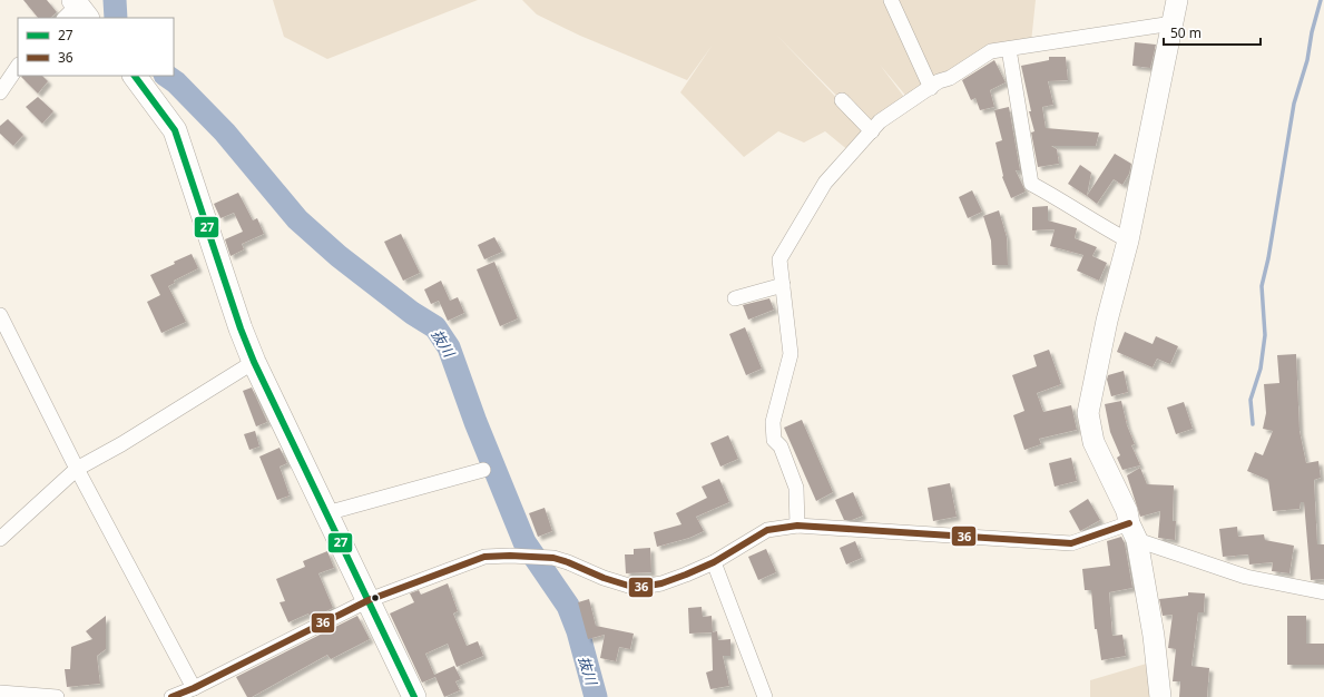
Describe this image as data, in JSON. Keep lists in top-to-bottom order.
{
  "water": ["抜川"],
  "lines": ["transit line 27", "transit line 36"],
  "legend": ["27", "36"],
  "scale_bar": "50 m"
}
